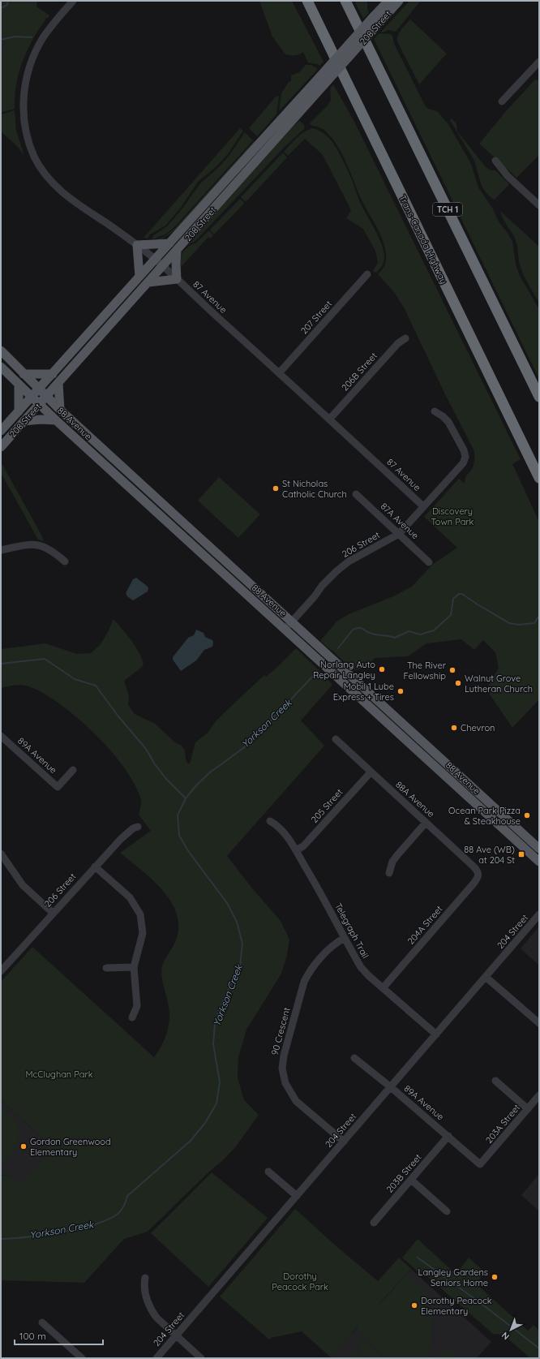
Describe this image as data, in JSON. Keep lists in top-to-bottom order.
{
  "streets": {
    "highway": ["TCH 1", "Trans-Canada Highway"],
    "main road": ["208 Street", "88 Avenue"],
    "street": [
      "87 Avenue",
      "207 Street",
      "206B Street",
      "87A Avenue",
      "206 Street",
      "89A Avenue",
      "88A Avenue",
      "205 Street",
      "204A Street",
      "Telegraph Trail",
      "204 Street",
      "90 Crescent",
      "203A Street",
      "203B Street"
    ]
  },
  "crossings": [
    ["208 Street", "87 Avenue"],
    ["208 Street", "88 Avenue"],
    ["87 Avenue", "207 Street"],
    ["87 Avenue", "206B Street"],
    ["87 Avenue", "206 Street"],
    ["88 Avenue", "206 Street"],
    ["87A Avenue", "206 Street"],
    ["89A Avenue", "204 Street"],
    ["89A Avenue", "203A Street"],
    ["89A Avenue", "203B Street"],
    ["88A Avenue", "205 Street"],
    ["88A Avenue", "204A Street"],
    ["205 Street", "Telegraph Trail"],
    ["204A Street", "Telegraph Trail"],
    ["Telegraph Trail", "204 Street"],
    ["Telegraph Trail", "90 Crescent"],
    ["204 Street", "90 Crescent"]
  ],
  "water": ["Yorkson Creek"],
  "parks": ["Discovery Town Park", "McClughan Park", "Dorothy Peacock Park"],
  "places": {
    "other": [
      "St Nicholas Catholic Church",
      "Norlang Auto Repair Langley",
      "The River Fellowship",
      "Walnut Grove Lutheran Church",
      "Mobil 1 Lube Express + Tires",
      "Chevron",
      "Ocean Park Pizza & Steakhouse",
      "Gordon Greenwood Elementary",
      "Langley Gardens Seniors Home",
      "Dorothy Peacock Elementary"
    ],
    "transit": ["88 Ave (WB) at 204 St"]
  },
  "scale_bar": "100 m",
  "north": "bottom left"
}
